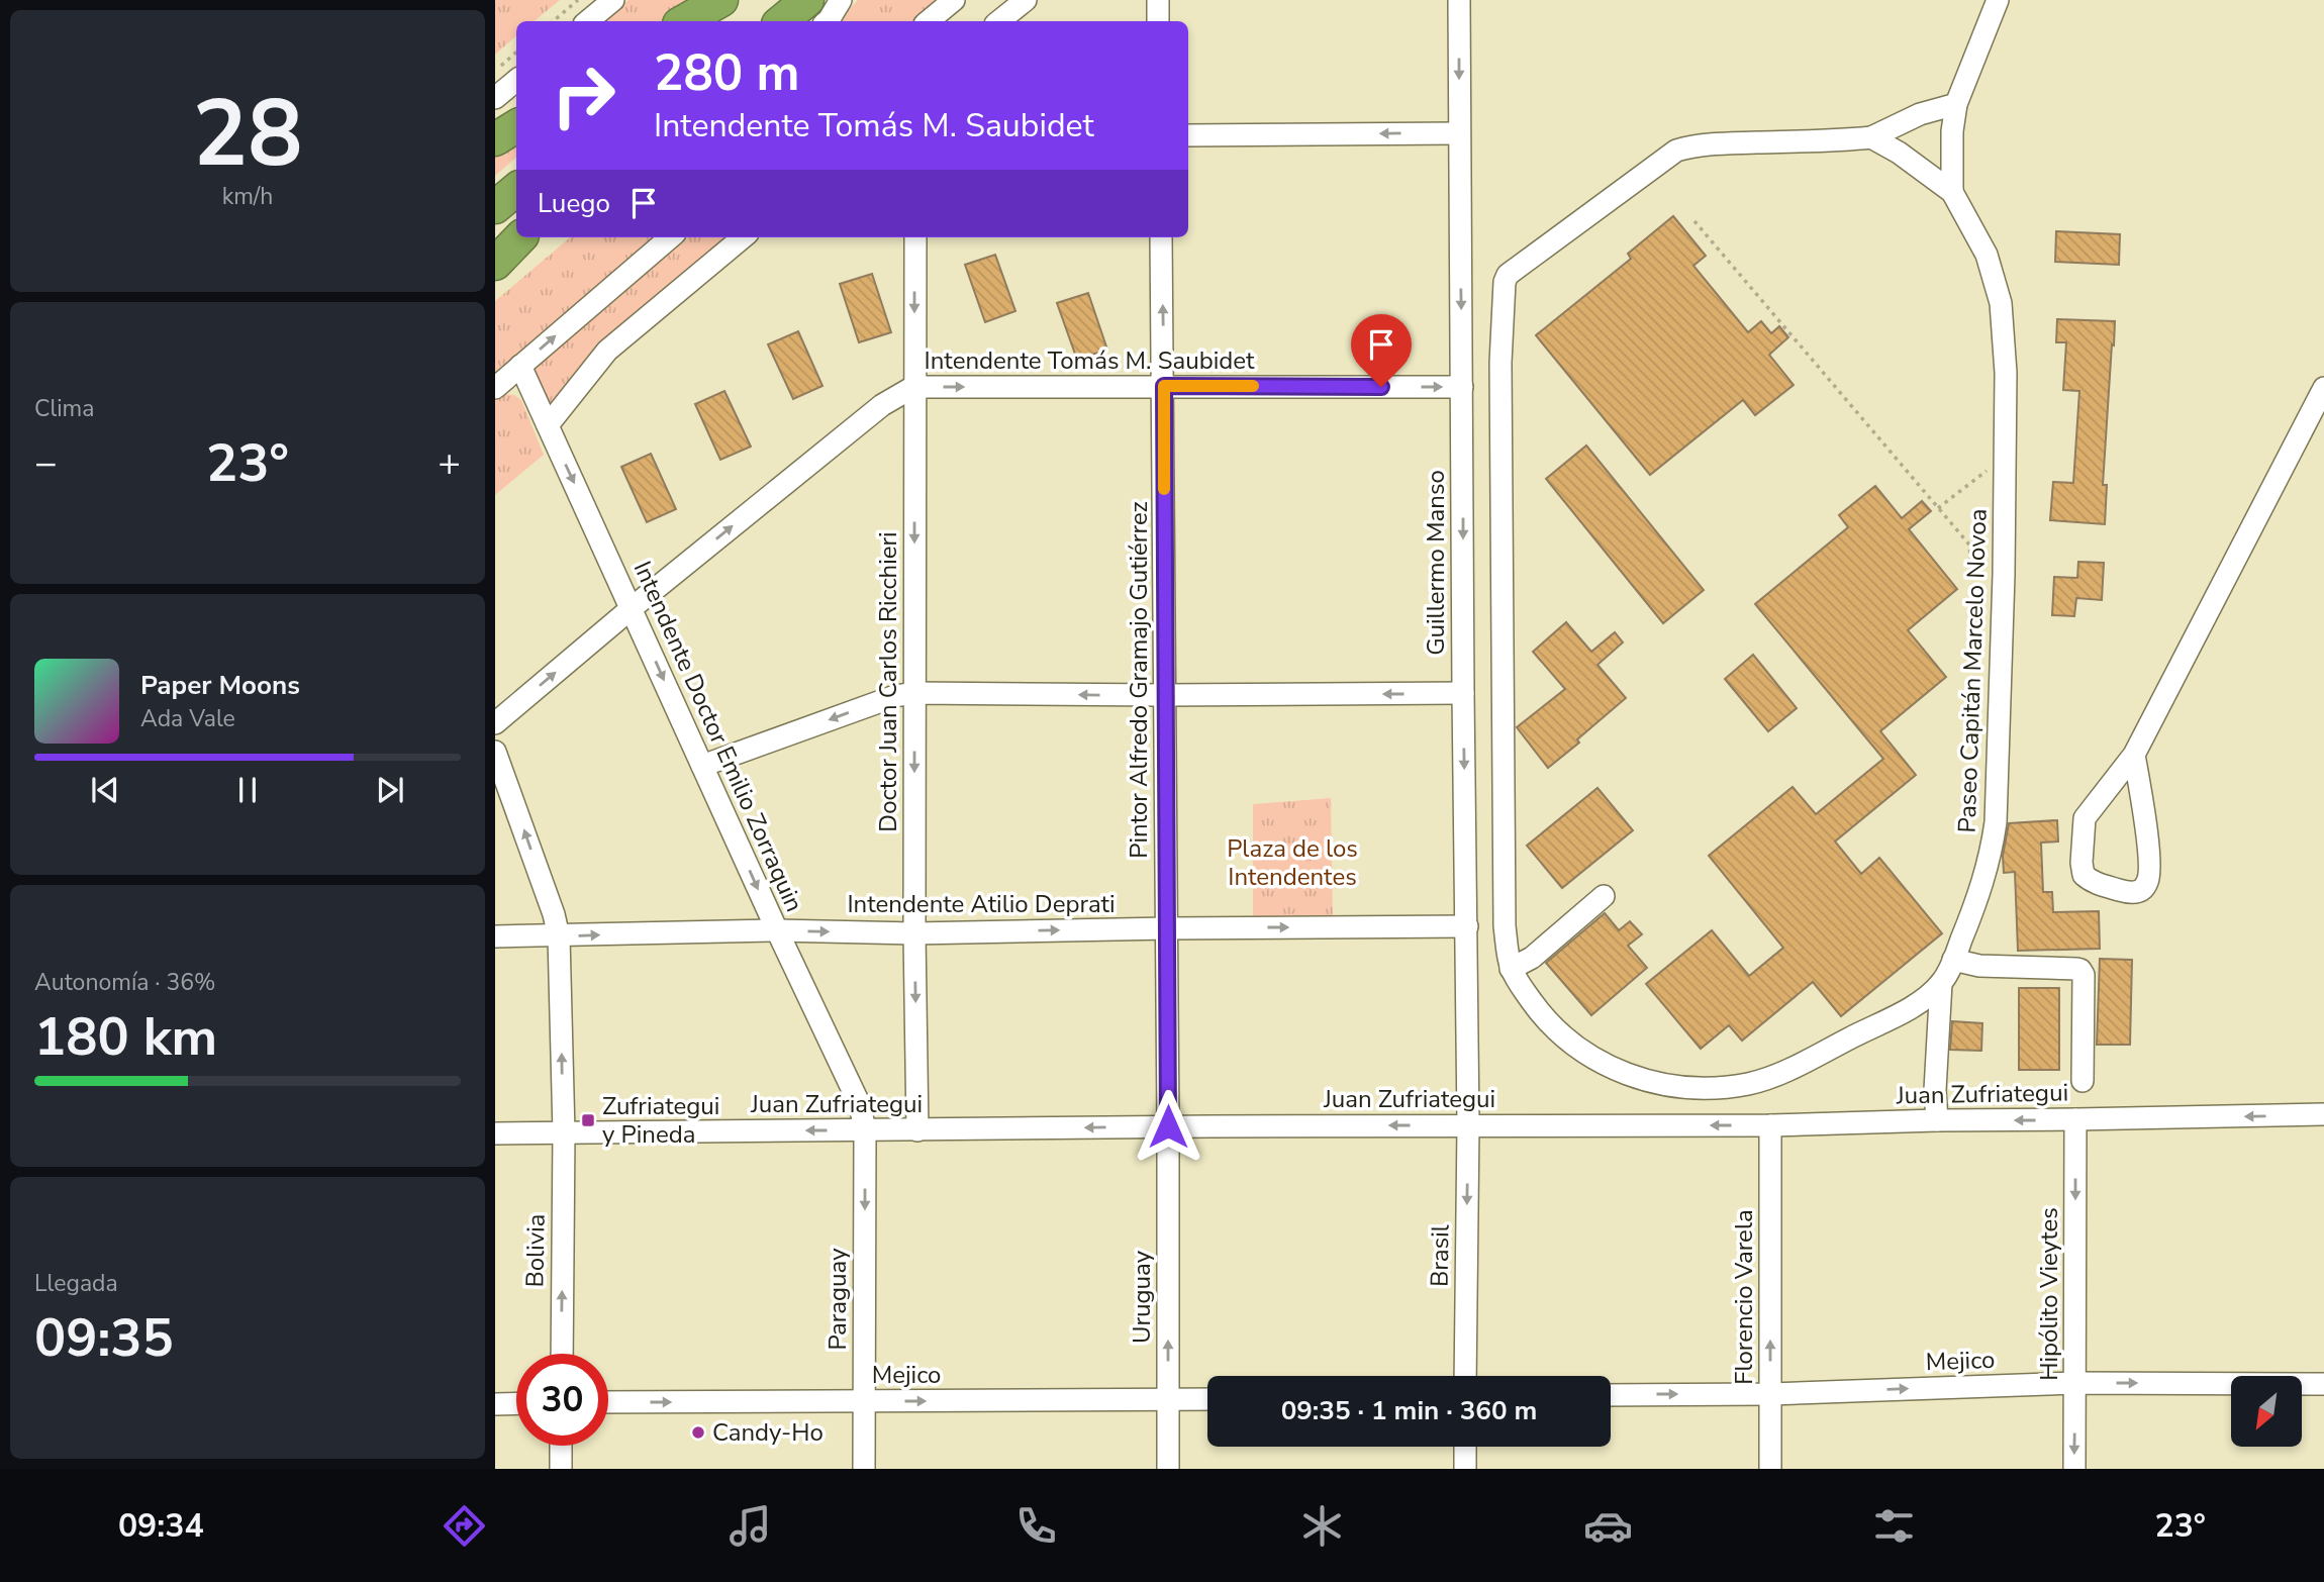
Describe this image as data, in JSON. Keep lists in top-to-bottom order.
{
  "streets": {
    "street": [
      "Intendente Tomás M. Saubidet",
      "Guillermo Manso",
      "Paseo Capitán Marcelo Novoa",
      "Pintor Alfredo Gramajo Gutiérrez",
      "Doctor Juan Carlos Ricchieri",
      "Intendente Doctor Emilio Zorraquin",
      "Intendente Atilio Deprati",
      "Juan Zufriategui",
      "Bolivia",
      "Brasil",
      "Hipólito Vieytes",
      "Uruguay",
      "Florencio Varela",
      "Paraguay",
      "Mejico"
    ]
  },
  "crossings": [
    ["Intendente Tomás M. Saubidet", "Guillermo Manso"],
    ["Intendente Tomás M. Saubidet", "Pintor Alfredo Gramajo Gutiérrez"],
    ["Intendente Tomás M. Saubidet", "Doctor Juan Carlos Ricchieri"],
    ["Intendente Tomás M. Saubidet", "Intendente Doctor Emilio Zorraquin"],
    ["Guillermo Manso", "Intendente Atilio Deprati"],
    ["Guillermo Manso", "Juan Zufriategui"],
    ["Guillermo Manso", "Brasil"],
    ["Pintor Alfredo Gramajo Gutiérrez", "Intendente Atilio Deprati"],
    ["Pintor Alfredo Gramajo Gutiérrez", "Juan Zufriategui"],
    ["Pintor Alfredo Gramajo Gutiérrez", "Uruguay"],
    ["Doctor Juan Carlos Ricchieri", "Intendente Atilio Deprati"],
    ["Doctor Juan Carlos Ricchieri", "Juan Zufriategui"],
    ["Intendente Doctor Emilio Zorraquin", "Intendente Atilio Deprati"],
    ["Intendente Doctor Emilio Zorraquin", "Juan Zufriategui"],
    ["Intendente Doctor Emilio Zorraquin", "Paraguay"],
    ["Intendente Atilio Deprati", "Bolivia"],
    ["Juan Zufriategui", "Bolivia"],
    ["Juan Zufriategui", "Brasil"],
    ["Juan Zufriategui", "Hipólito Vieytes"],
    ["Juan Zufriategui", "Uruguay"],
    ["Juan Zufriategui", "Florencio Varela"],
    ["Juan Zufriategui", "Paraguay"],
    ["Hipólito Vieytes", "Mejico"],
    ["Uruguay", "Mejico"],
    ["Florencio Varela", "Mejico"],
    ["Paraguay", "Mejico"]
  ],
  "one_way": [
    "Intendente Tomás M. Saubidet",
    "Guillermo Manso",
    "Doctor Juan Carlos Ricchieri",
    "Intendente Doctor Emilio Zorraquin",
    "Intendente Atilio Deprati",
    "Juan Zufriategui",
    "Bolivia",
    "Brasil",
    "Hipólito Vieytes",
    "Uruguay",
    "Florencio Varela",
    "Paraguay",
    "Mejico"
  ],
  "parks": ["Plaza de los Intendentes"],
  "places": {
    "transit": ["Zufriategui y Pineda"],
    "other": ["Candy-Ho"]
  },
  "north": "bottom left",
  "page": {
    "tile": [
      ["28", "km/h"],
      "Clima",
      ["Autonomía · 36%", "180 km"],
      ["Llegada", "09:35"]
    ],
    "turn": ["280 m", "Intendente Tomás M. Saubidet"],
    "then": "Luego",
    "heat": ["−", "23°", "+"],
    "song": ["Paper Moons", "Ada Vale"],
    "limit": "30",
    "trip": "09:35 · 1 min · 360 m",
    "tabs": ["09:34", "23°"]
  }
}
